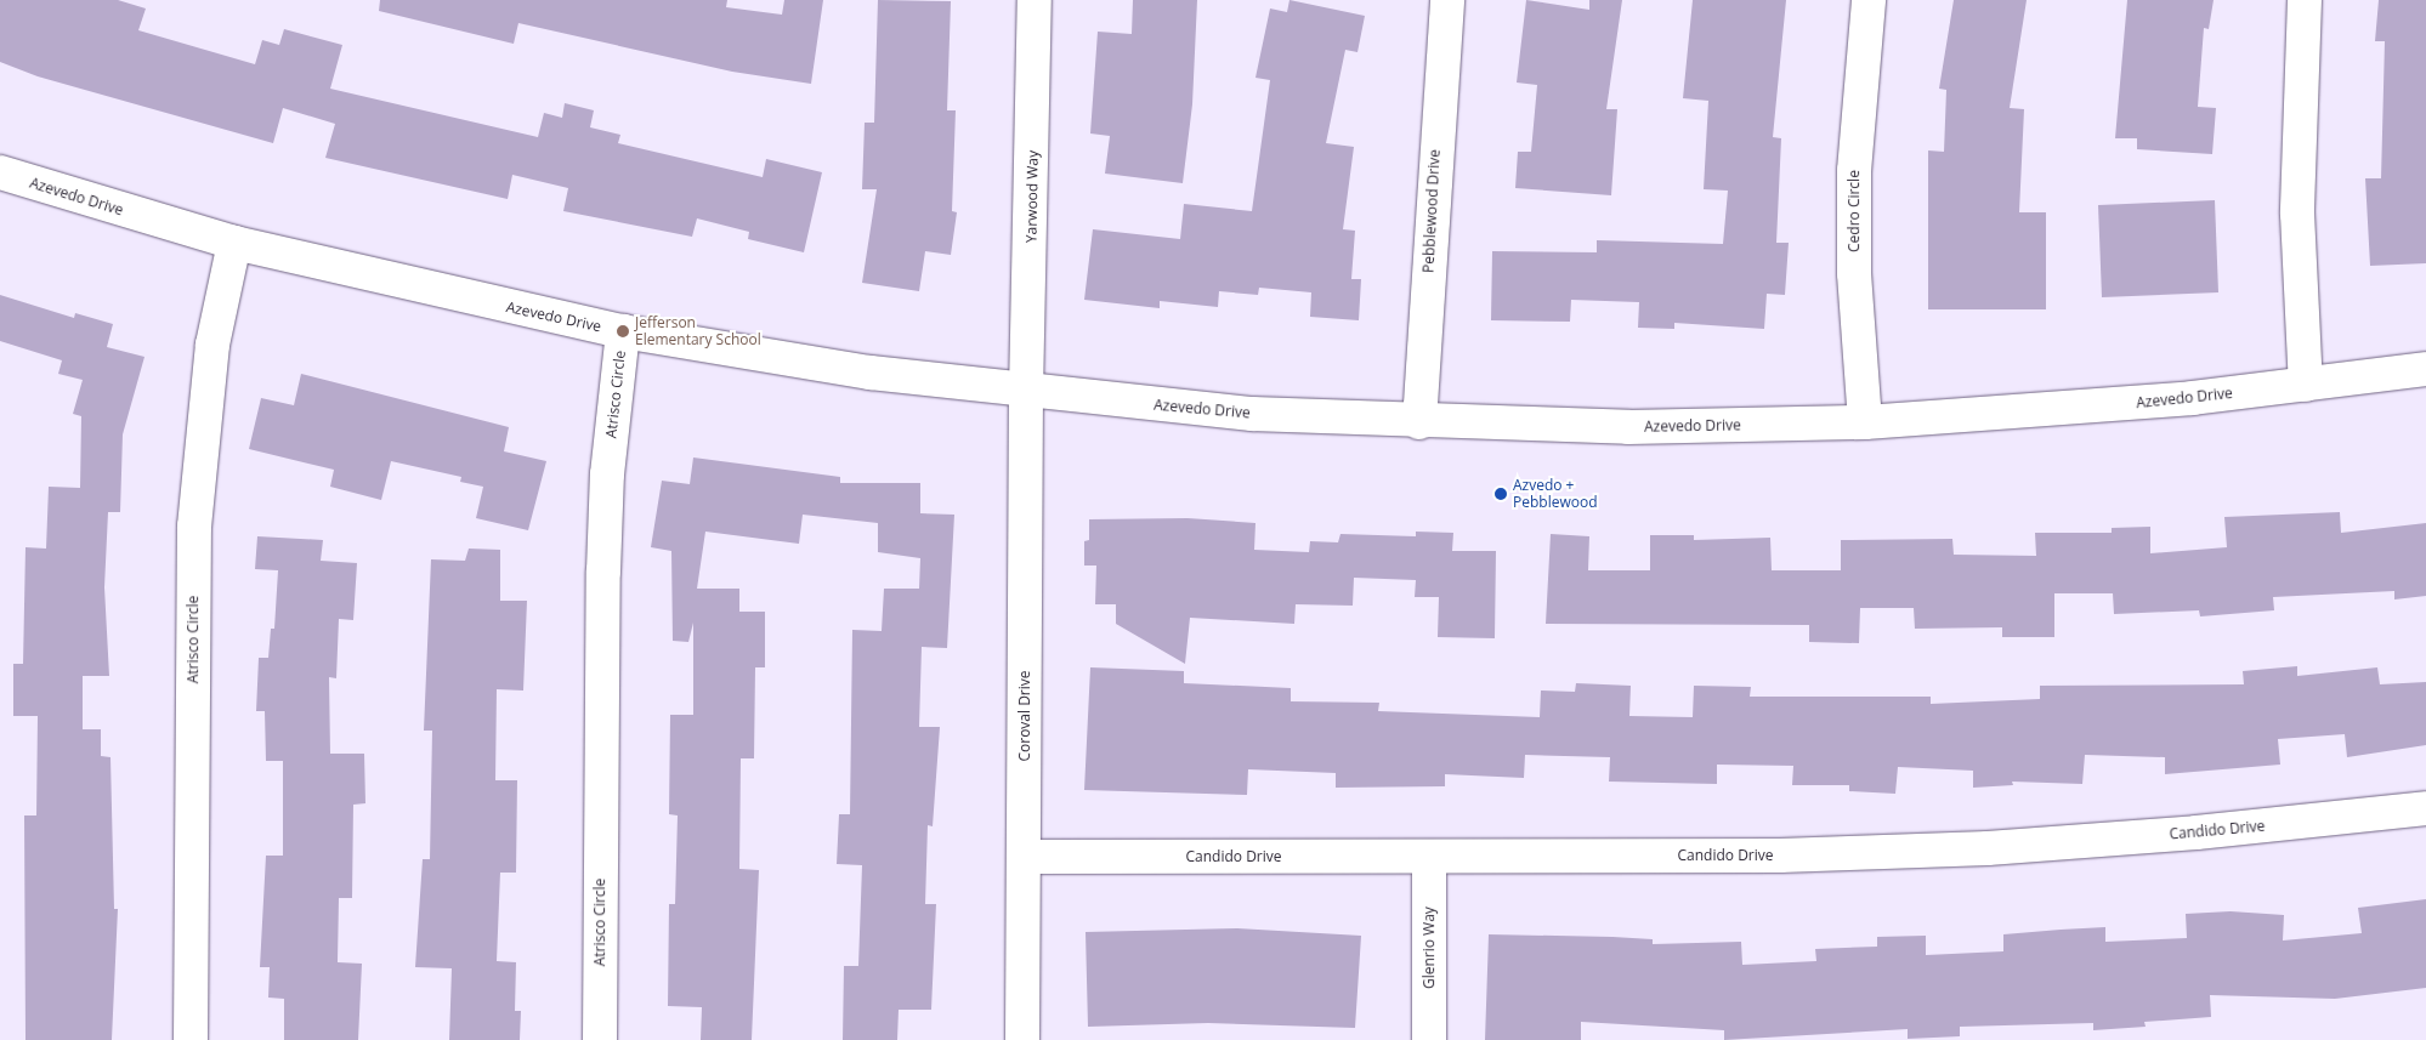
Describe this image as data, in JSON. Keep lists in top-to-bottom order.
{
  "streets": {
    "street": [
      "Azevedo Drive",
      "Yarwood Way",
      "Pebblewood Drive",
      "Cedro Circle",
      "Atrisco Circle",
      "Coroval Drive",
      "Candido Drive",
      "Glenrio Way"
    ]
  },
  "crossings": [
    ["Azevedo Drive", "Yarwood Way"],
    ["Azevedo Drive", "Pebblewood Drive"],
    ["Azevedo Drive", "Cedro Circle"],
    ["Azevedo Drive", "Atrisco Circle"],
    ["Azevedo Drive", "Coroval Drive"],
    ["Yarwood Way", "Coroval Drive"],
    ["Coroval Drive", "Candido Drive"],
    ["Candido Drive", "Glenrio Way"]
  ],
  "places": ["Jefferson Elementary School", "Azvedo + Pebblewood"]
}
